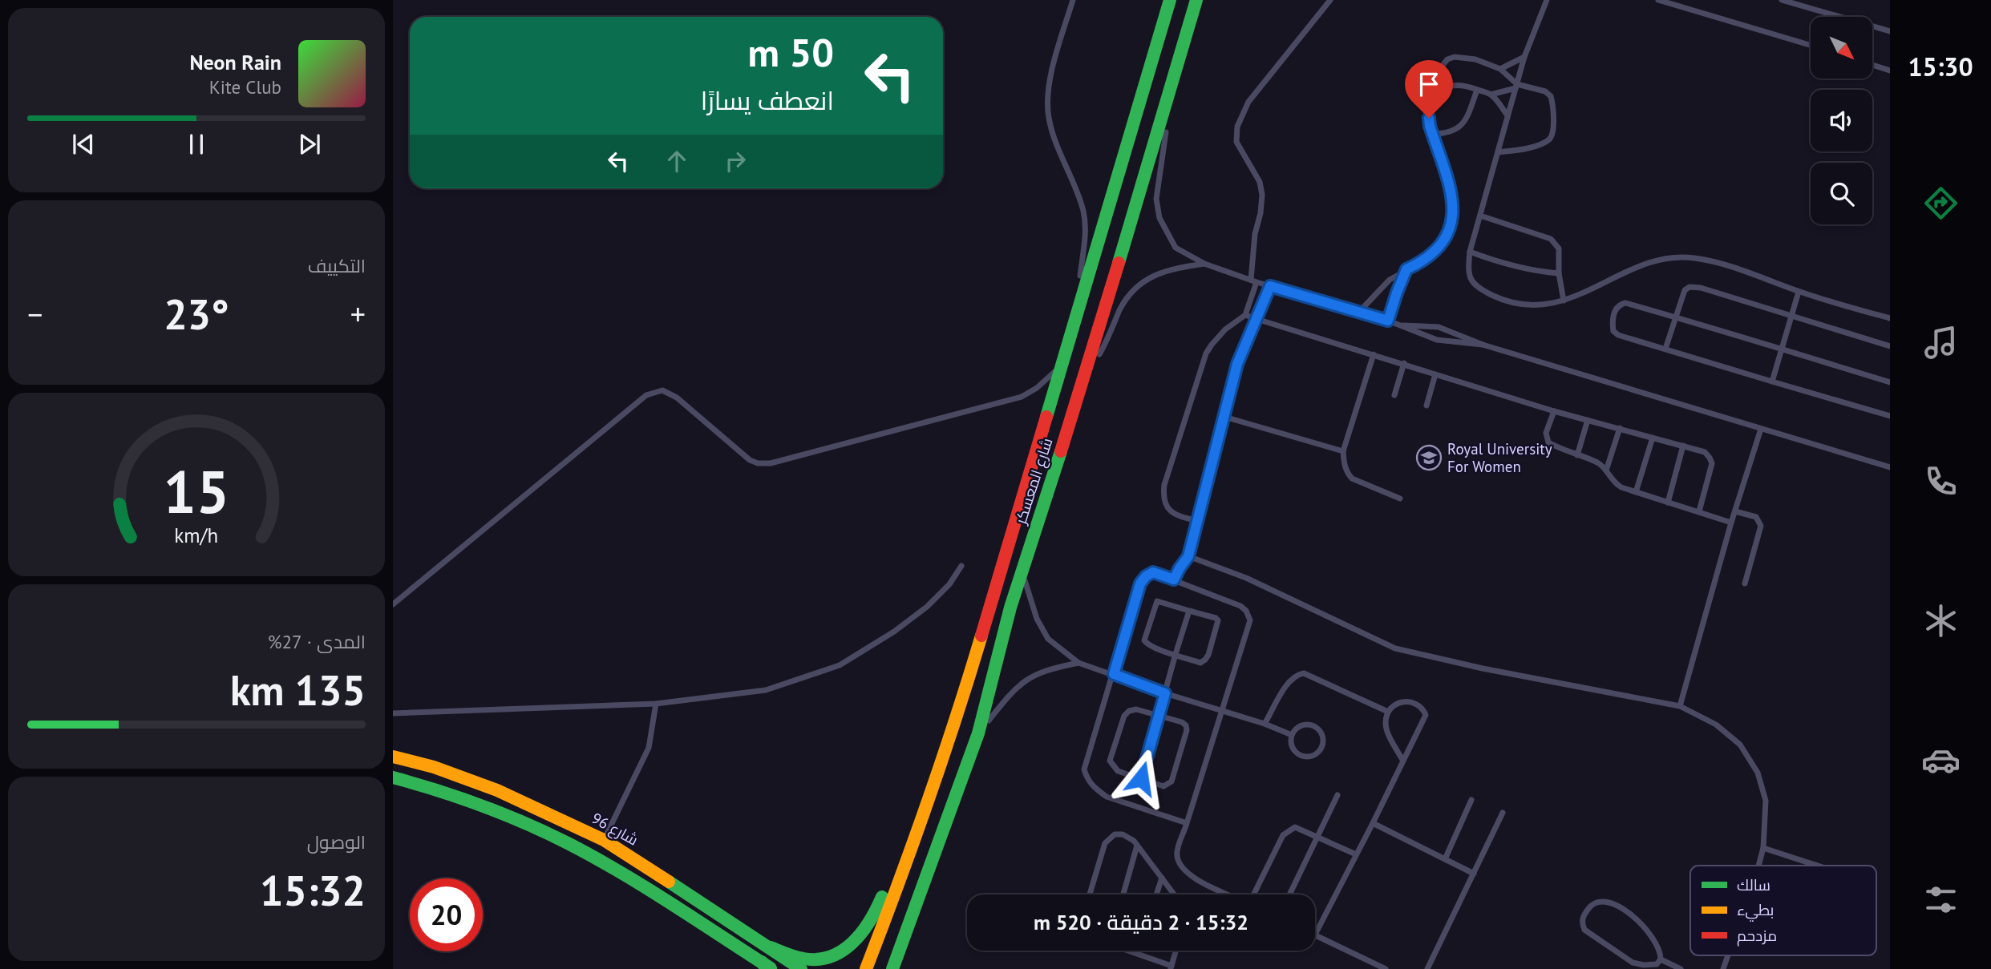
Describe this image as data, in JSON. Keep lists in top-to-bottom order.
{
  "streets": {
    "main road": ["شارع المعسكر", "شارع 96"]
  },
  "places": {
    "school or university": ["Royal University For Women"]
  },
  "legend": ["سالك", "بطيء", "مزدحم"],
  "north": "bottom right",
  "page": {
    "tabs": "15:30",
    "turn": ["50 m", "انعطف يسارًا"],
    "song": ["Neon Rain", "Kite Club"],
    "tile": [
      "التكييف",
      ["المدى · 27%", "135 km"],
      ["الوصول", "15:32"]
    ],
    "heat": ["−", "23°", "+"],
    "limit": "20",
    "trip": "15:32 · 2 دقيقة · 520 m",
    "gauge": ["15", "km/h"]
  }
}
